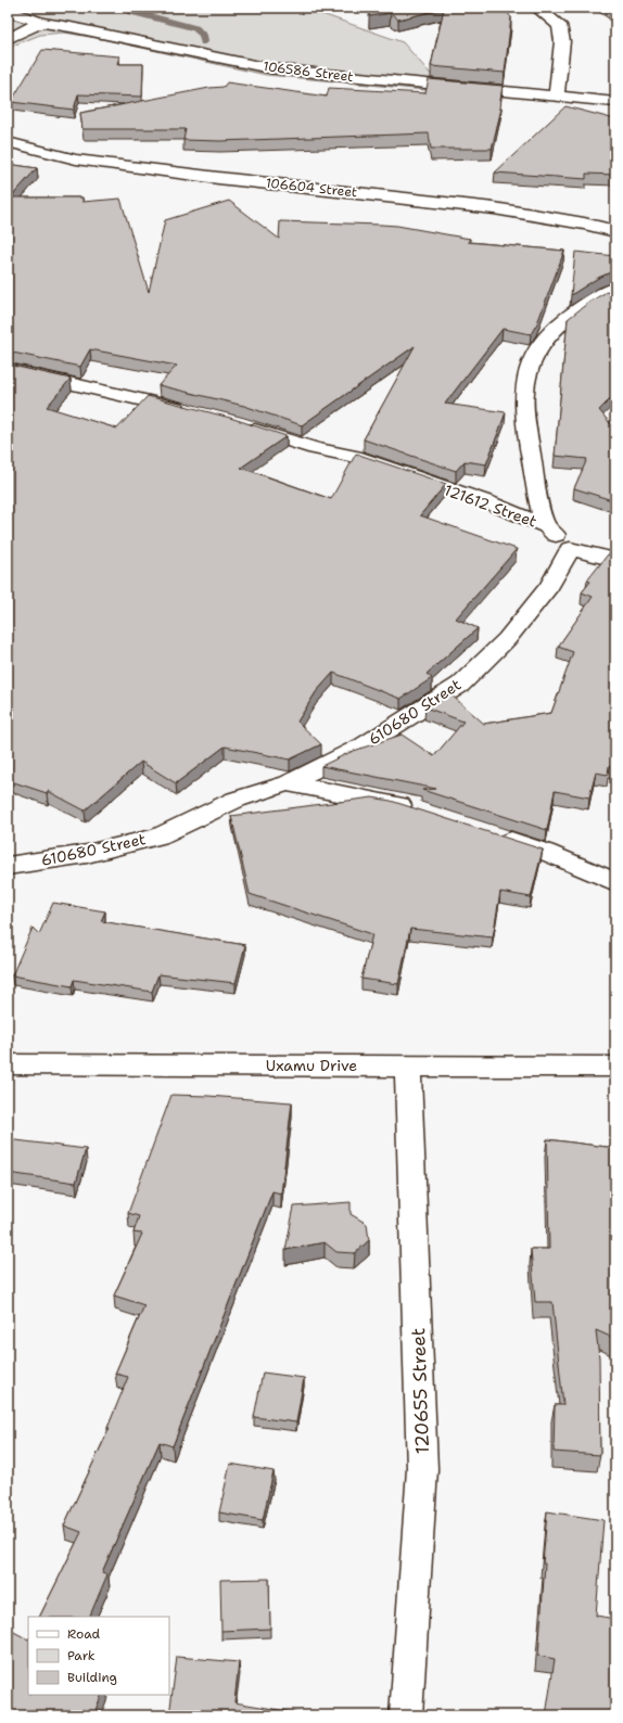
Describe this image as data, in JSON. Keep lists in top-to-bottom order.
{
  "streets": {
    "street": [
      "106586 Street",
      "106604 Street",
      "121612 Street",
      "610680 Street",
      "Uxamu Drive",
      "120655 Street"
    ]
  },
  "crossings": [
    ["Uxamu Drive", "120655 Street"]
  ],
  "legend": ["Road", "Park", "Building"]
}
